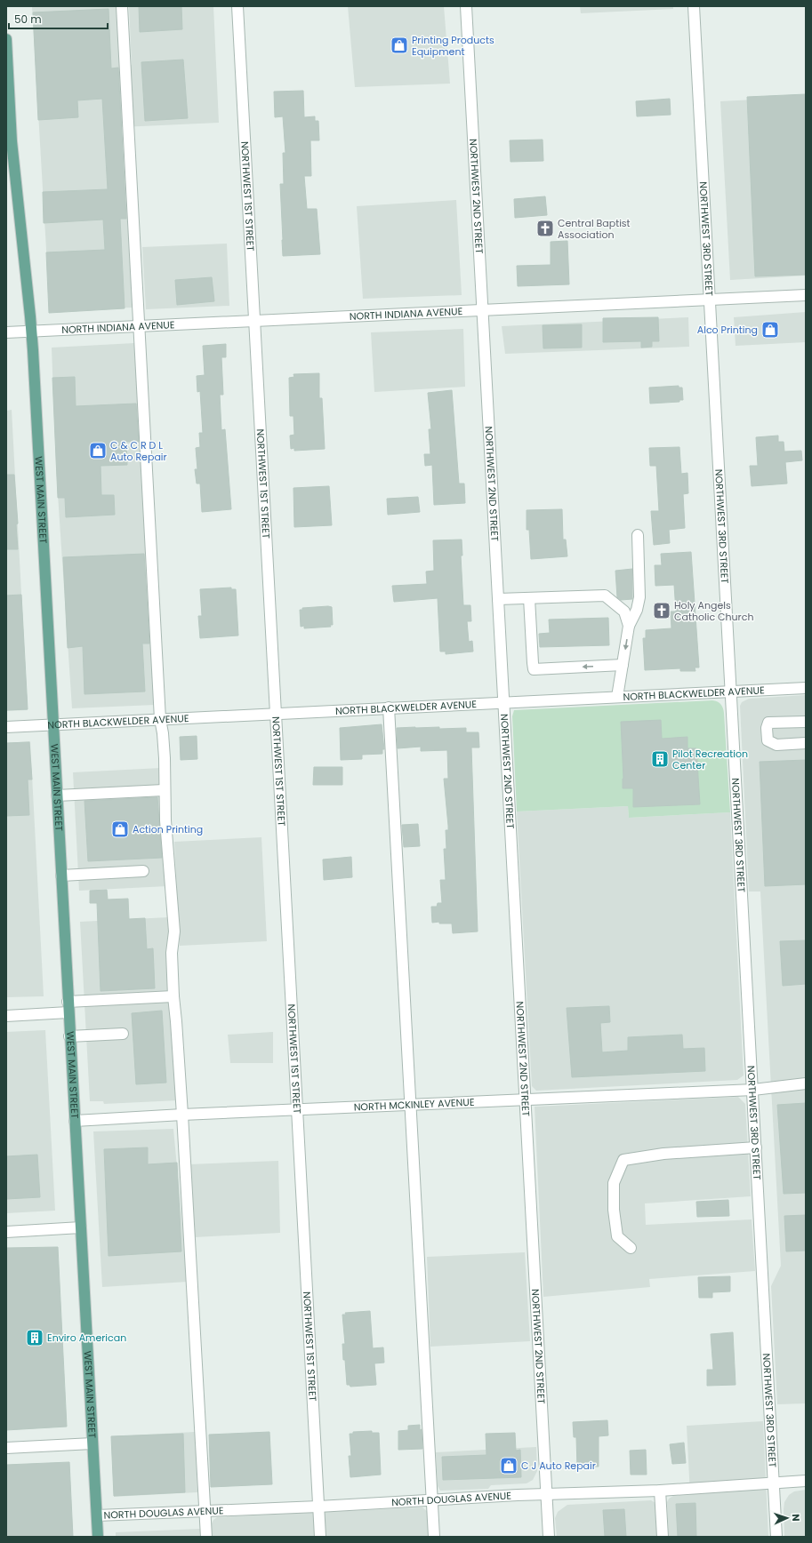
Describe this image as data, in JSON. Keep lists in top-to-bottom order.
{
  "streets": {
    "main road": ["WEST MAIN STREET"],
    "street": [
      "NORTHWEST 1ST STREET",
      "NORTHWEST 2ND STREET",
      "NORTHWEST 3RD STREET",
      "NORTH INDIANA AVENUE",
      "NORTH BLACKWELDER AVENUE",
      "NORTH MCKINLEY AVENUE",
      "NORTH DOUGLAS AVENUE"
    ]
  },
  "crossings": [
    ["NORTHWEST 1ST STREET", "NORTH INDIANA AVENUE"],
    ["NORTHWEST 1ST STREET", "NORTH BLACKWELDER AVENUE"],
    ["NORTHWEST 1ST STREET", "NORTH MCKINLEY AVENUE"],
    ["NORTHWEST 1ST STREET", "NORTH DOUGLAS AVENUE"],
    ["NORTHWEST 2ND STREET", "NORTH INDIANA AVENUE"],
    ["NORTHWEST 2ND STREET", "NORTH BLACKWELDER AVENUE"],
    ["NORTHWEST 2ND STREET", "NORTH MCKINLEY AVENUE"],
    ["NORTHWEST 2ND STREET", "NORTH DOUGLAS AVENUE"],
    ["NORTHWEST 3RD STREET", "NORTH INDIANA AVENUE"],
    ["NORTHWEST 3RD STREET", "NORTH BLACKWELDER AVENUE"],
    ["NORTHWEST 3RD STREET", "NORTH MCKINLEY AVENUE"],
    ["NORTHWEST 3RD STREET", "NORTH DOUGLAS AVENUE"],
    ["NORTH INDIANA AVENUE", "WEST MAIN STREET"],
    ["WEST MAIN STREET", "NORTH BLACKWELDER AVENUE"],
    ["WEST MAIN STREET", "NORTH MCKINLEY AVENUE"],
    ["WEST MAIN STREET", "NORTH DOUGLAS AVENUE"]
  ],
  "places": {
    "shop": [
      "Printing Products Equipment",
      "Alco Printing",
      "C & C R D L Auto Repair",
      "Action Printing",
      "C J Auto Repair"
    ],
    "church": ["Central Baptist Association", "Holy Angels Catholic Church"],
    "building": ["Pilot Recreation Center", "Enviro American"]
  },
  "scale_bar": "50 m",
  "north": "right"
}
